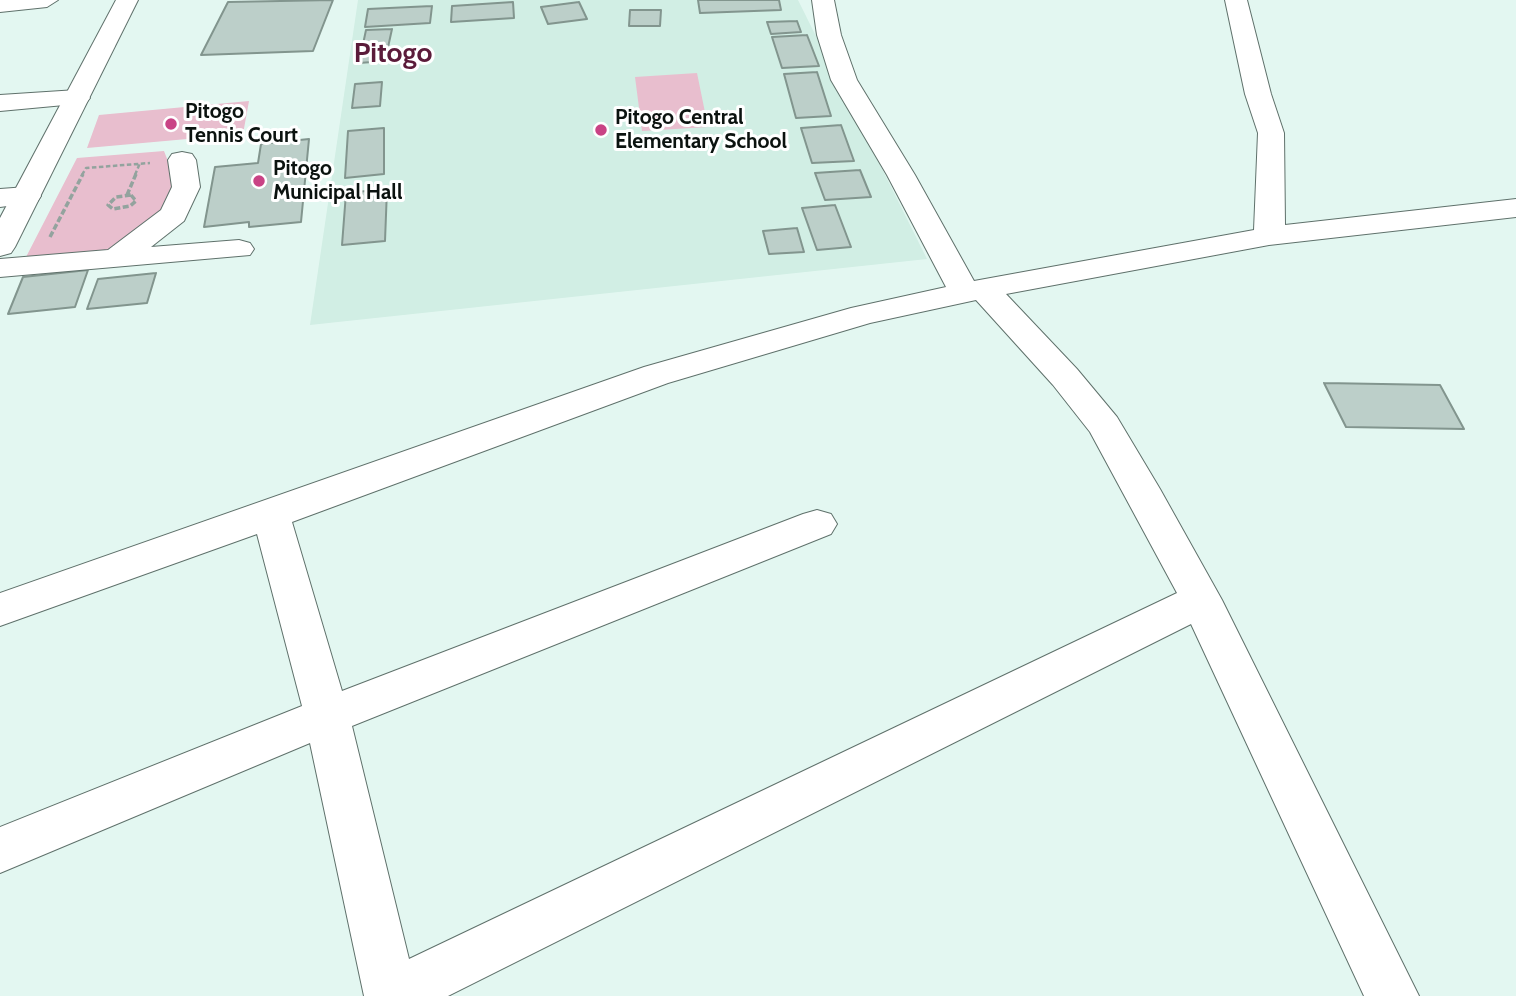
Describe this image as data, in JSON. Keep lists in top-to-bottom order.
{
  "districts": ["Pitogo"],
  "places": ["Pitogo Tennis Court", "Pitogo Central Elementary School", "Pitogo Municipal Hall"]
}
